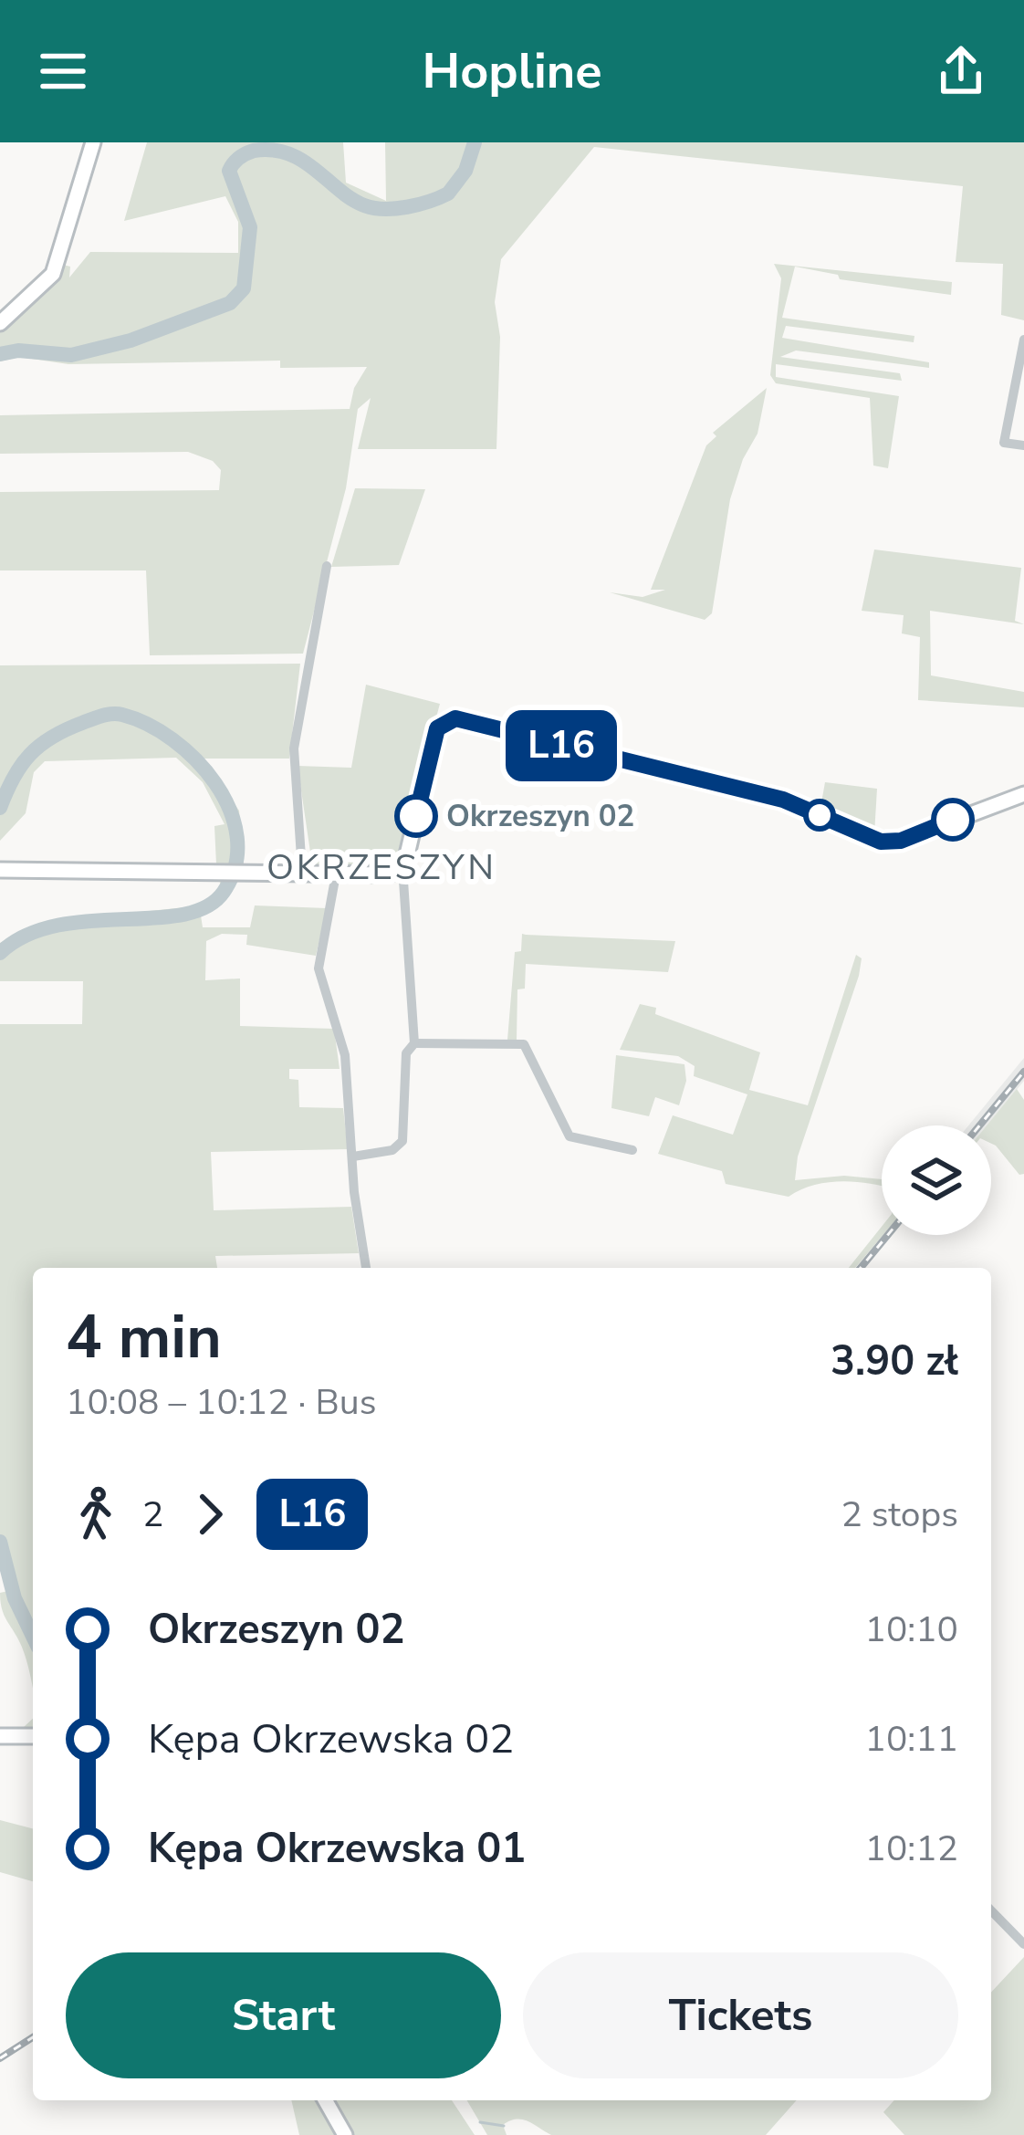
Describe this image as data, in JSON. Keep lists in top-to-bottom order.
{
  "districts": ["OKRZESZYN"],
  "places": ["Okrzeszyn 02"],
  "lines": ["bus line L16"],
  "page": {
    "header": "Hopline",
    "on_map": "L16",
    "heading": ["4 min", "10:08 – 10:12 · Bus", "3.90 zł"],
    "legs": ["2", "L16", "2 stops"],
    "list": [
      {
        "name": "Okrzeszyn 02",
        "value": "10:10"
      },
      {
        "name": "Kępa Okrzewska 02",
        "value": "10:11"
      },
      {
        "name": "Kępa Okrzewska 01",
        "value": "10:12"
      }
    ],
    "buttons": ["Start", "Tickets"]
  }
}
